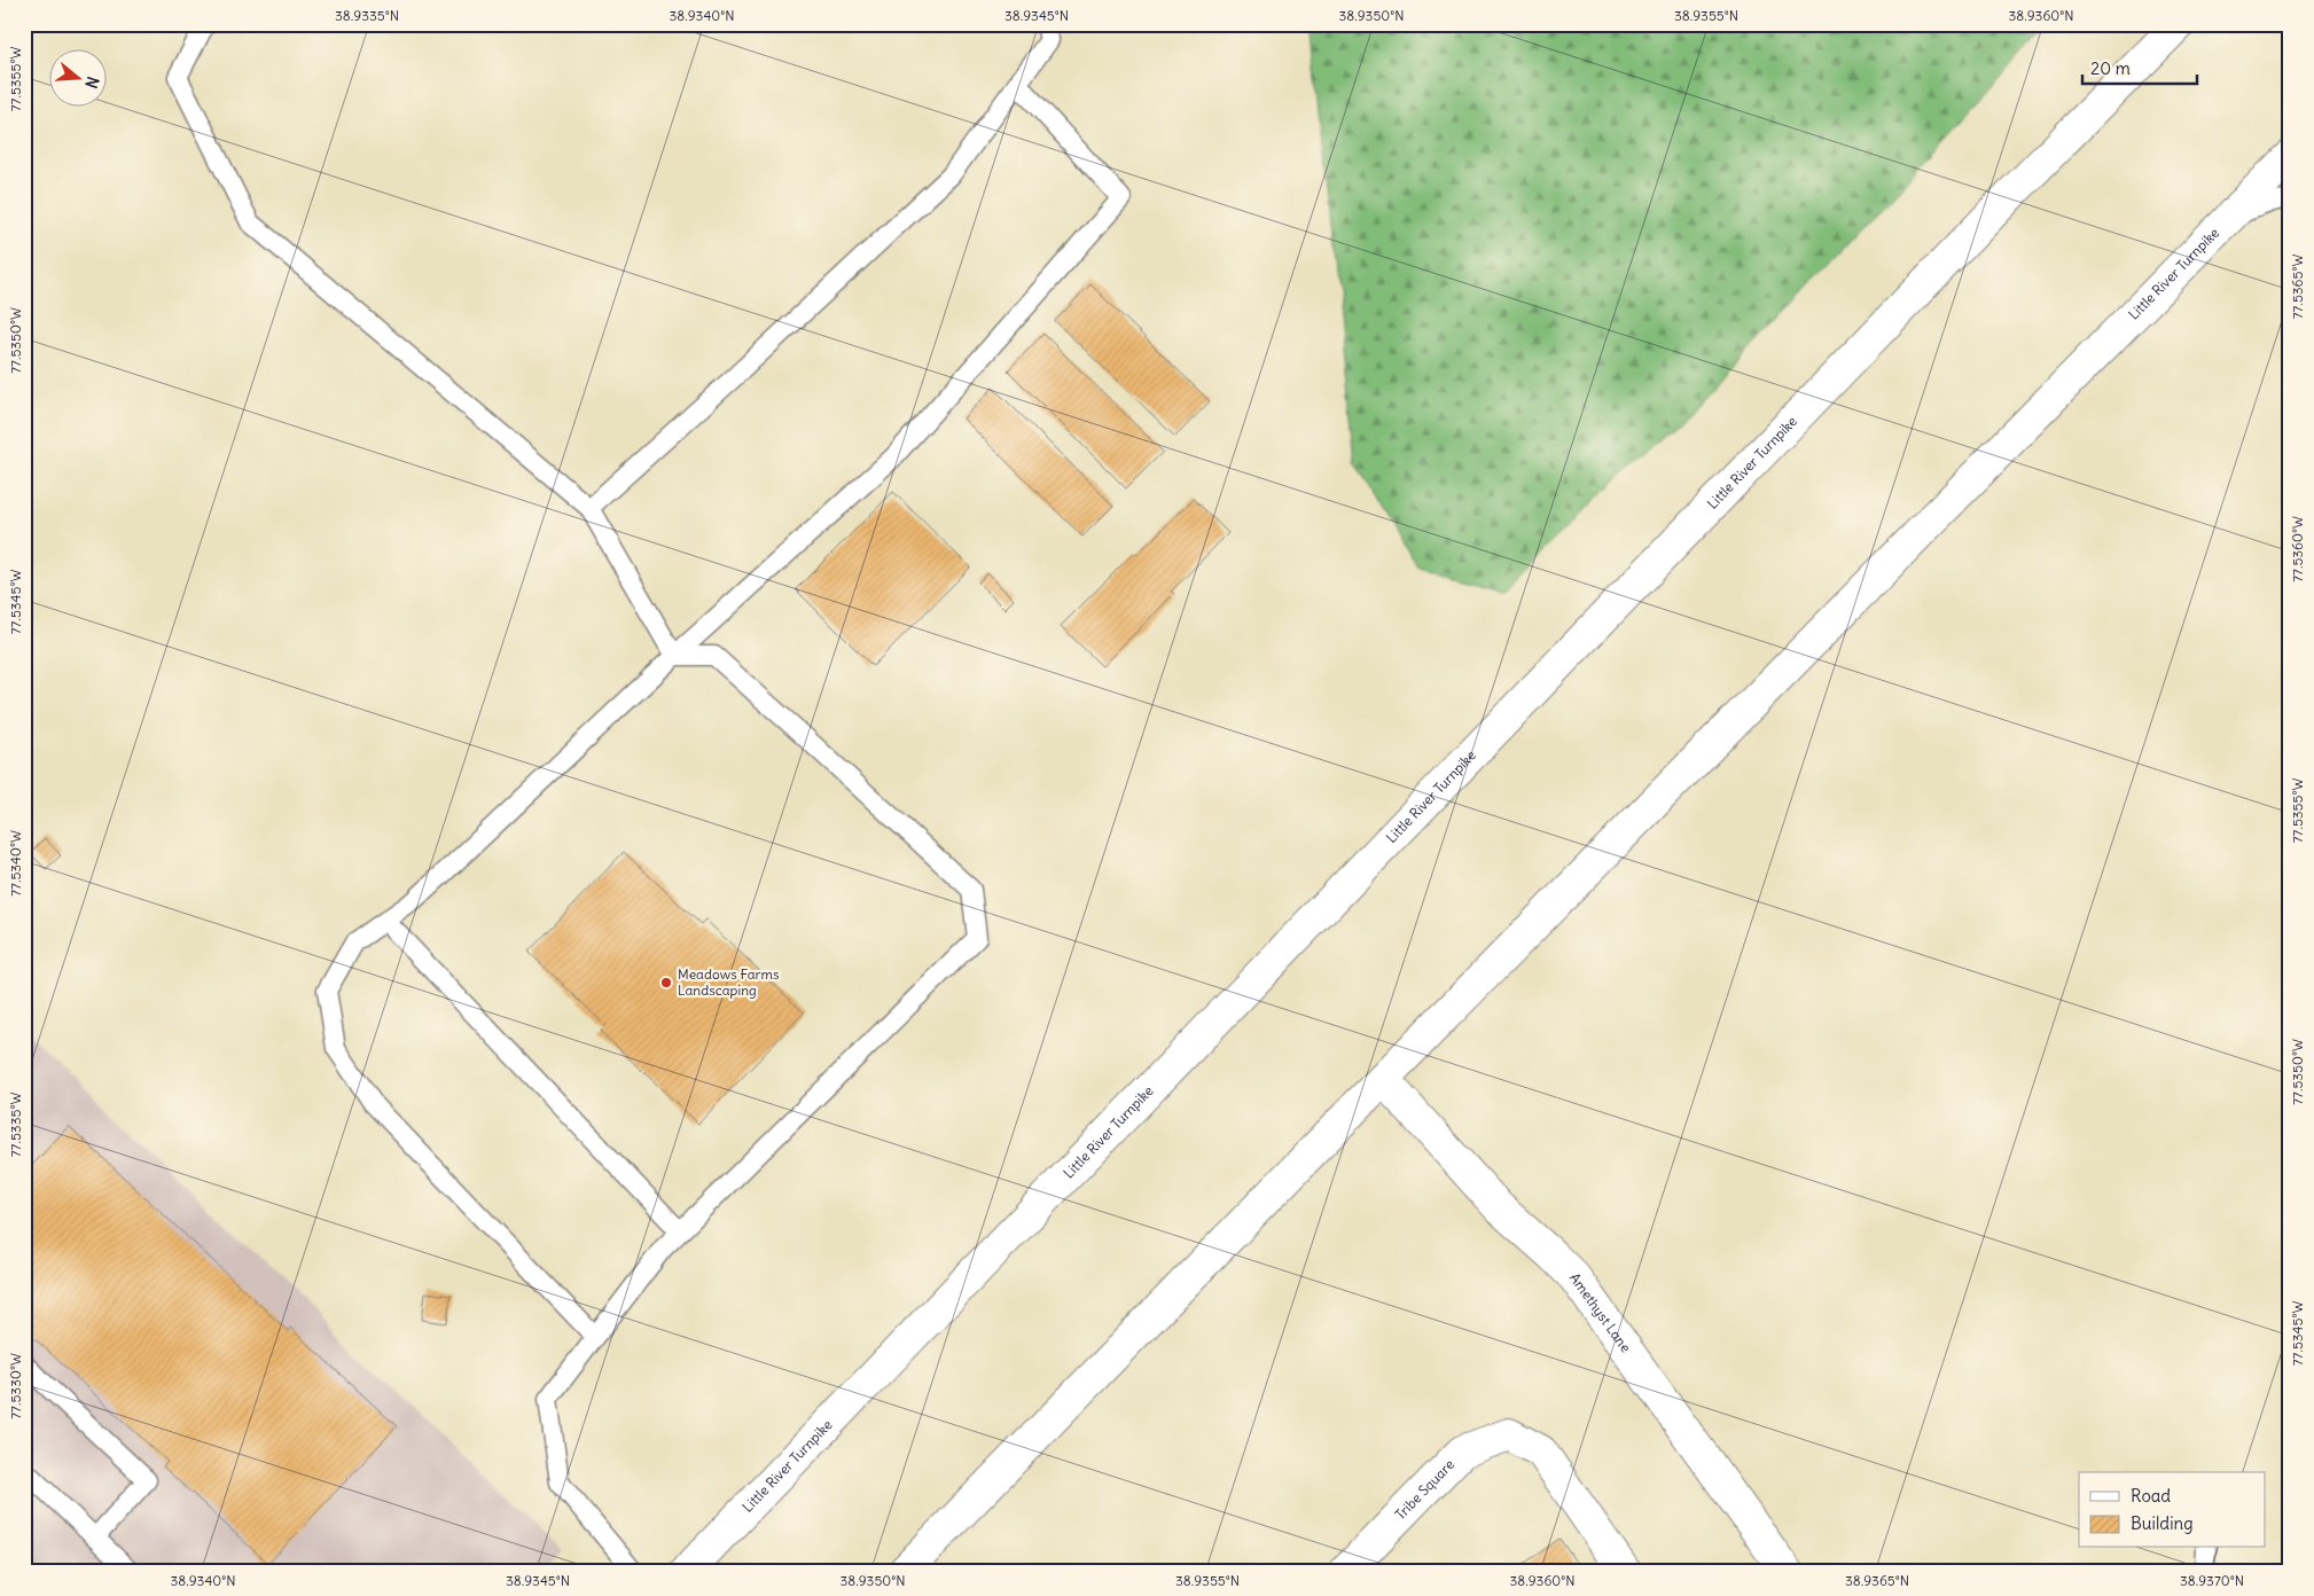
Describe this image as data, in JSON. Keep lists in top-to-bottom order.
{
  "streets": {
    "main road": ["Little River Turnpike", "Amethyst Lane", "Tribe Square"]
  },
  "crossings": [
    ["Little River Turnpike", "Amethyst Lane"]
  ],
  "places": ["Meadows Farms Landscaping"],
  "legend": ["Road", "Building"],
  "scale_bar": "20 m",
  "north": "right",
  "coordinates": [
    "38.9335°N",
    "38.9340°N",
    "38.9345°N",
    "38.9350°N",
    "38.9355°N",
    "38.9360°N",
    "77.5355°W",
    "77.5365°W",
    "77.5350°W",
    "77.5360°W",
    "77.5345°W",
    "77.5340°W",
    "77.5335°W",
    "77.5330°W",
    "38.9365°N",
    "38.9370°N"
  ]
}
